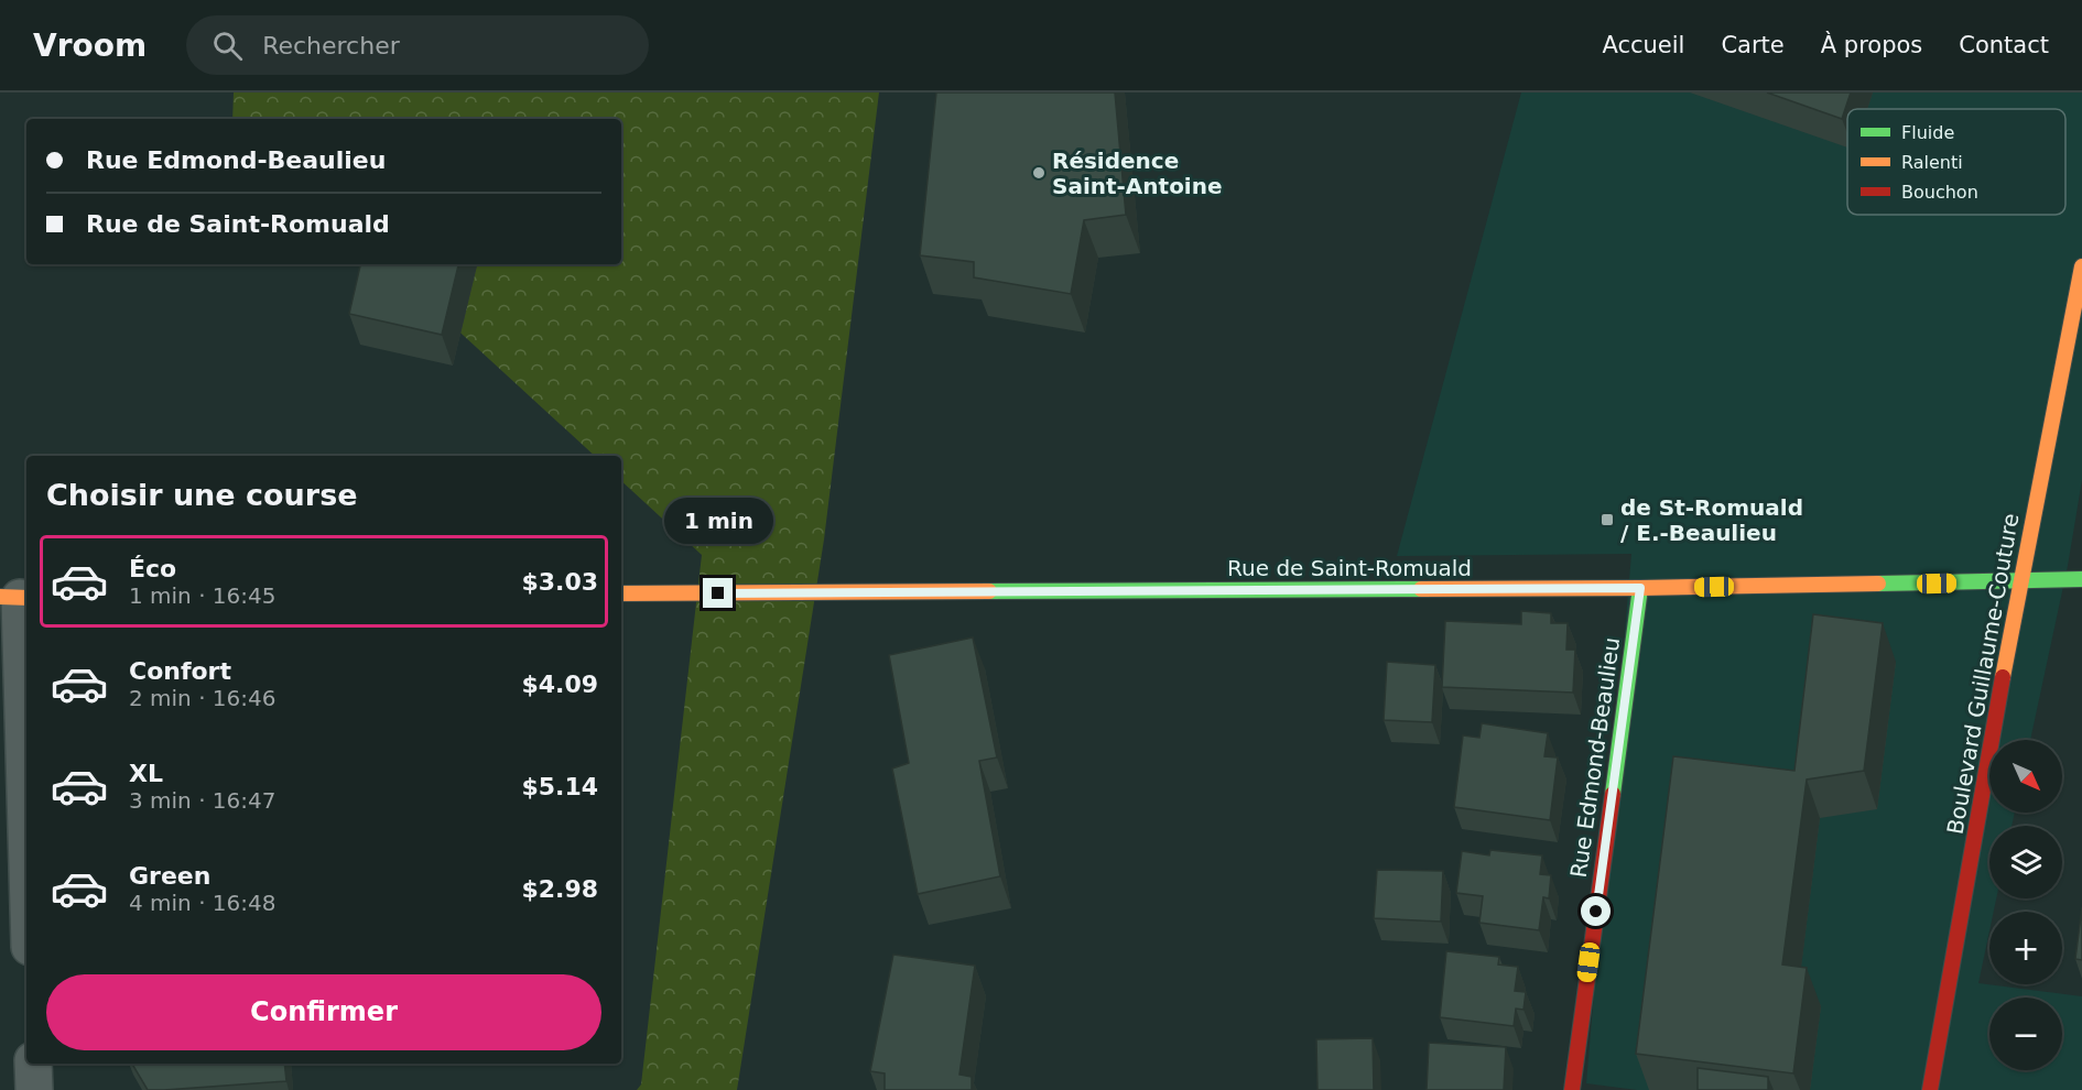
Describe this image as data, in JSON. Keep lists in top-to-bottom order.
{
  "streets": {
    "street": ["Rue de Saint-Romuald", "Boulevard Guillaume-Couture", "Rue Edmond-Beaulieu"]
  },
  "crossings": [
    ["Rue de Saint-Romuald", "Boulevard Guillaume-Couture"],
    ["Rue de Saint-Romuald", "Rue Edmond-Beaulieu"]
  ],
  "places": {
    "other": ["Résidence Saint-Antoine"],
    "transit": ["de St-Romuald / E.-Beaulieu"]
  },
  "legend": ["Fluide", "Ralenti", "Bouchon"],
  "north": "bottom right",
  "page": {
    "header": "Vroom",
    "search": "Rechercher",
    "nav": [
      "Accueil",
      "Carte",
      "À propos",
      "Contact"
    ],
    "banner": ["Rue Edmond-Beaulieu", "Rue de Saint-Romuald"],
    "heading": "Choisir une course",
    "bubble": "1 min",
    "list": [
      {
        "name": "Éco",
        "note": "1 min · 16:45",
        "value": "$3.03"
      },
      {
        "name": "Confort",
        "note": "2 min · 16:46",
        "value": "$4.09"
      },
      {
        "name": "XL",
        "note": "3 min · 16:47",
        "value": "$5.14"
      },
      {
        "name": "Green",
        "note": "4 min · 16:48",
        "value": "$2.98"
      }
    ],
    "map_buttons": ["+", "−"],
    "buttons": "Confirmer"
  }
}
